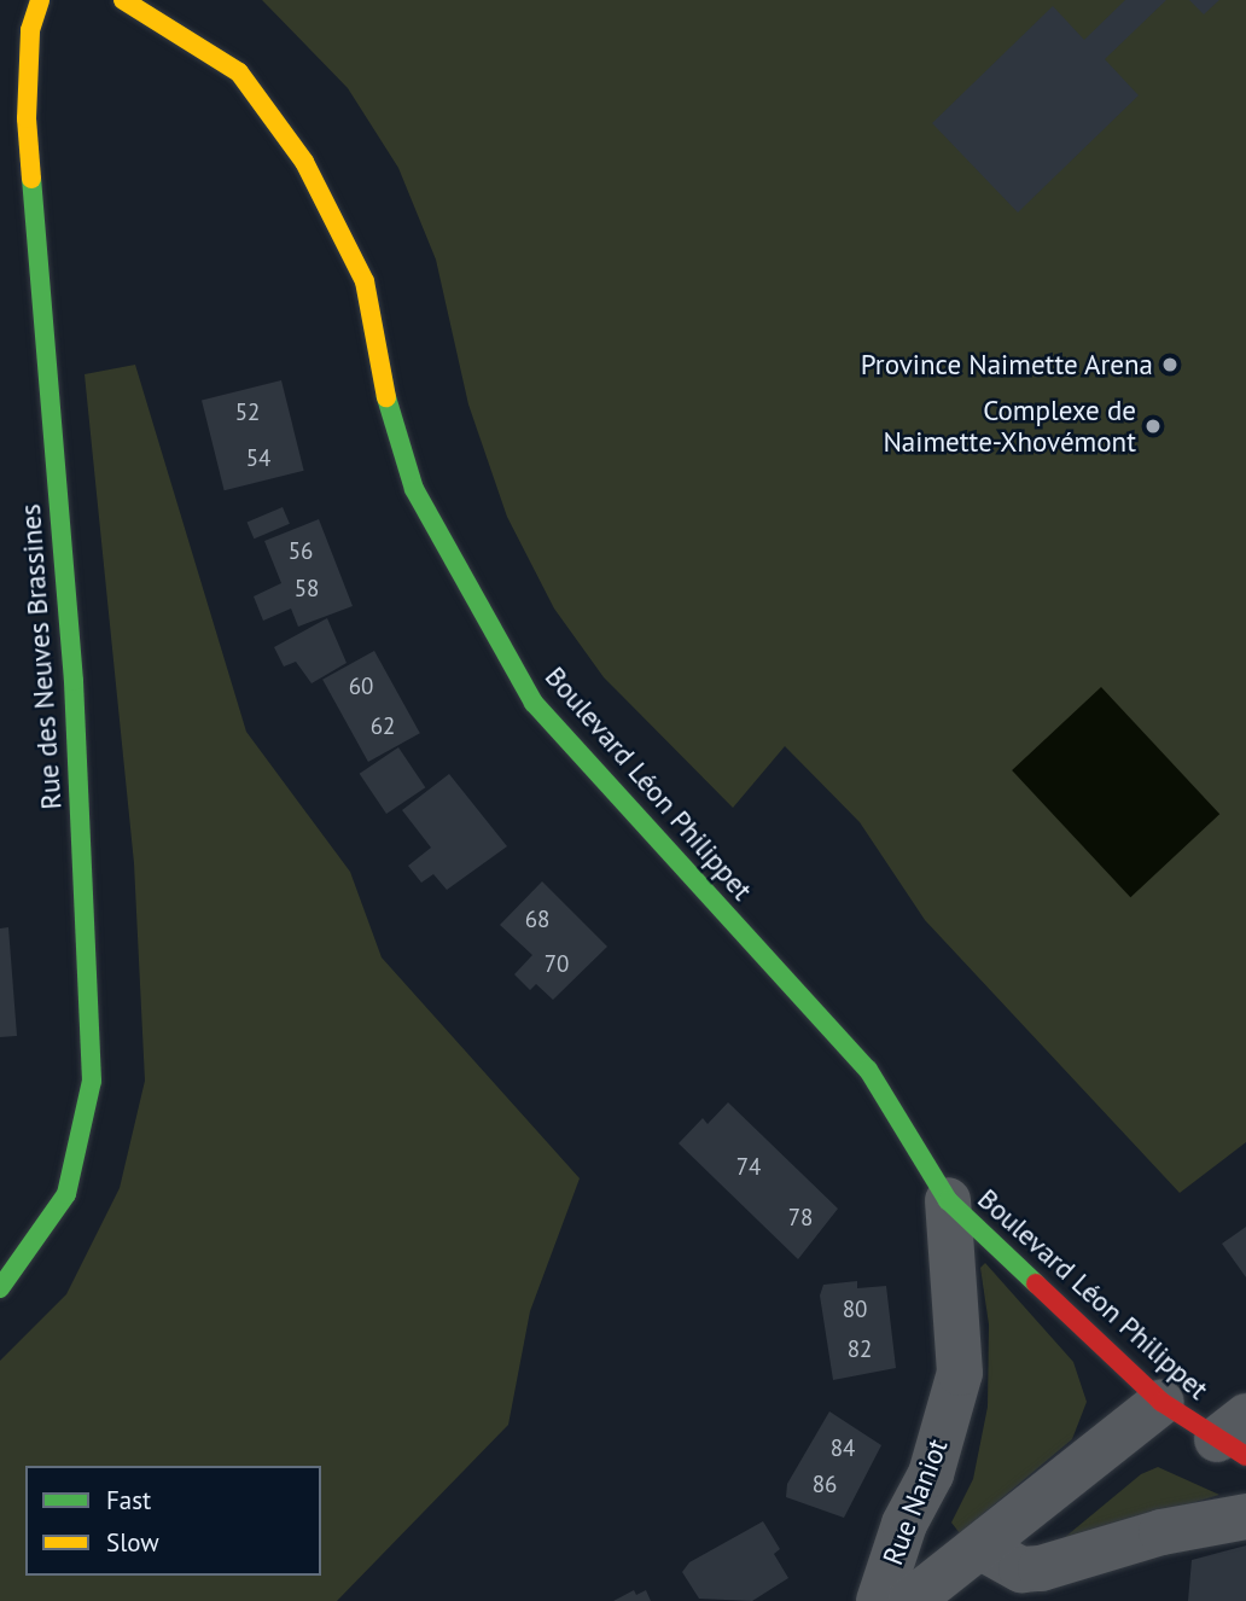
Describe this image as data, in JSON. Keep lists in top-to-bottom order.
{
  "streets": {
    "street": ["Rue des Neuves Brassines", "Boulevard Léon Philippet", "Rue Naniot"]
  },
  "crossings": [
    ["Boulevard Léon Philippet", "Rue Naniot"]
  ],
  "places": ["Province Naimette Arena", "Complexe de Naimette-Xhovémont"],
  "house_numbers": [
    "52",
    "54",
    "56",
    "58",
    "60",
    "62",
    "68",
    "70",
    "74",
    "78",
    "80",
    "82",
    "84",
    "86"
  ],
  "legend": ["Fast", "Slow"]
}
